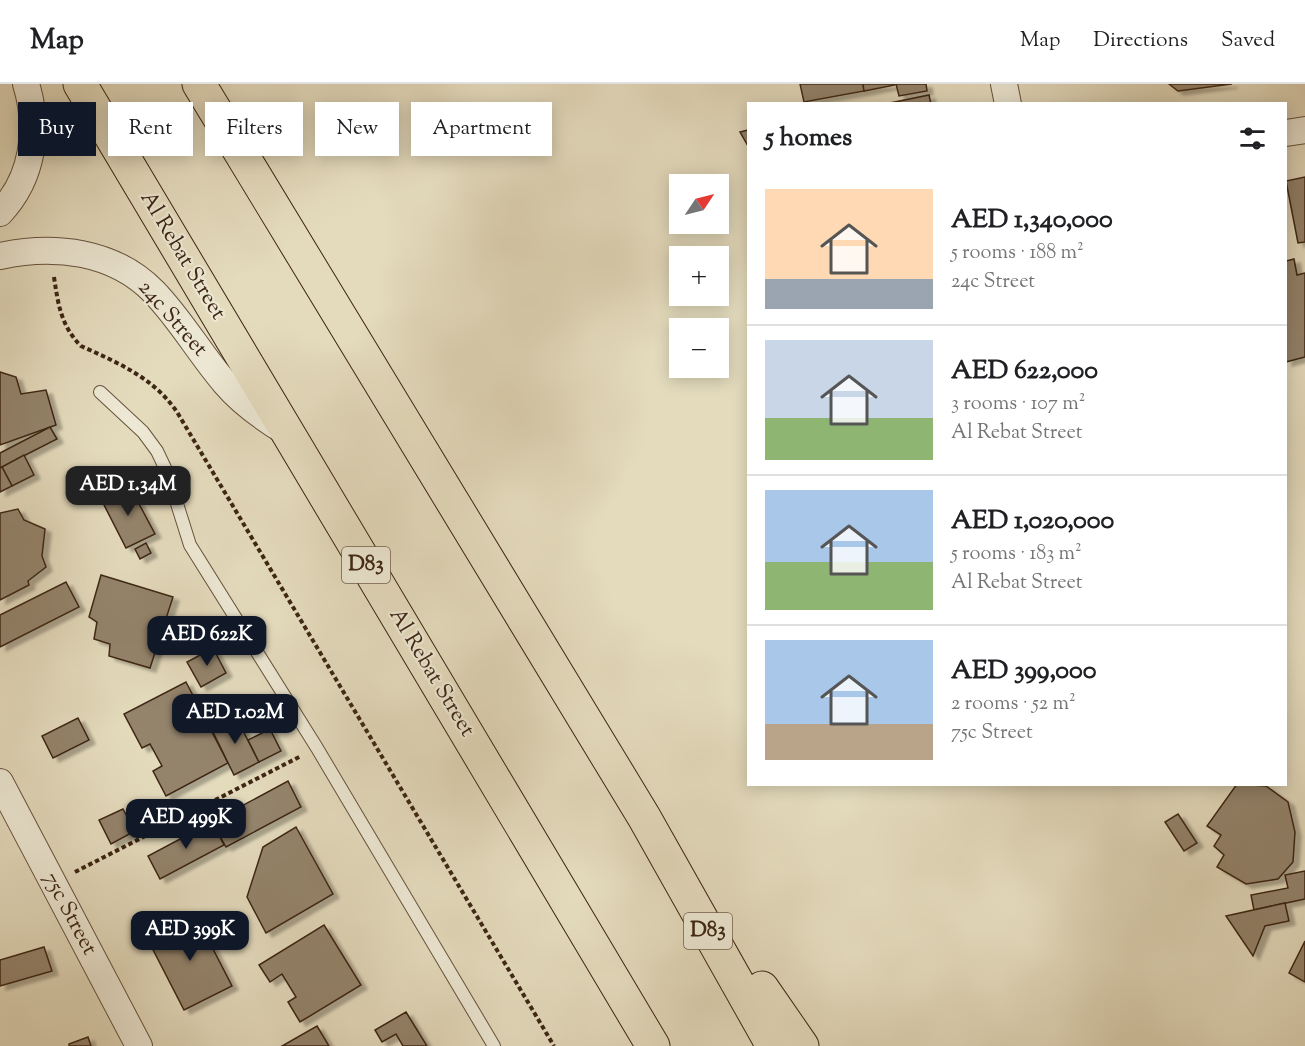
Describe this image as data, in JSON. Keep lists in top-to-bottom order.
{
  "streets": {
    "highway": ["Al Rebat Street", "D83"],
    "street": ["24c Street", "75c Street"]
  },
  "crossings": [
    ["Al Rebat Street", "24c Street"]
  ],
  "north": "top right",
  "page": {
    "header": "Map",
    "nav": ["Map", "Directions", "Saved"],
    "chip": [
      "Buy",
      "Rent",
      "Filters",
      "New",
      "Apartment"
    ],
    "heading": "5 homes",
    "map_buttons": ["+", "−"],
    "list": [
      {
        "name": "AED 1,340,000",
        "note": "5 rooms · 188 m² · 24c Street"
      },
      {
        "name": "AED 622,000",
        "note": "3 rooms · 107 m² · Al Rebat Street"
      },
      {
        "name": "AED 1,020,000",
        "note": "5 rooms · 183 m² · Al Rebat Street"
      },
      {
        "name": "AED 399,000",
        "note": "2 rooms · 52 m² · 75c Street"
      }
    ],
    "price": [
      "AED 1.34M",
      "AED 622K",
      "AED 1.02M",
      "AED 499K",
      "AED 399K"
    ]
  }
}
